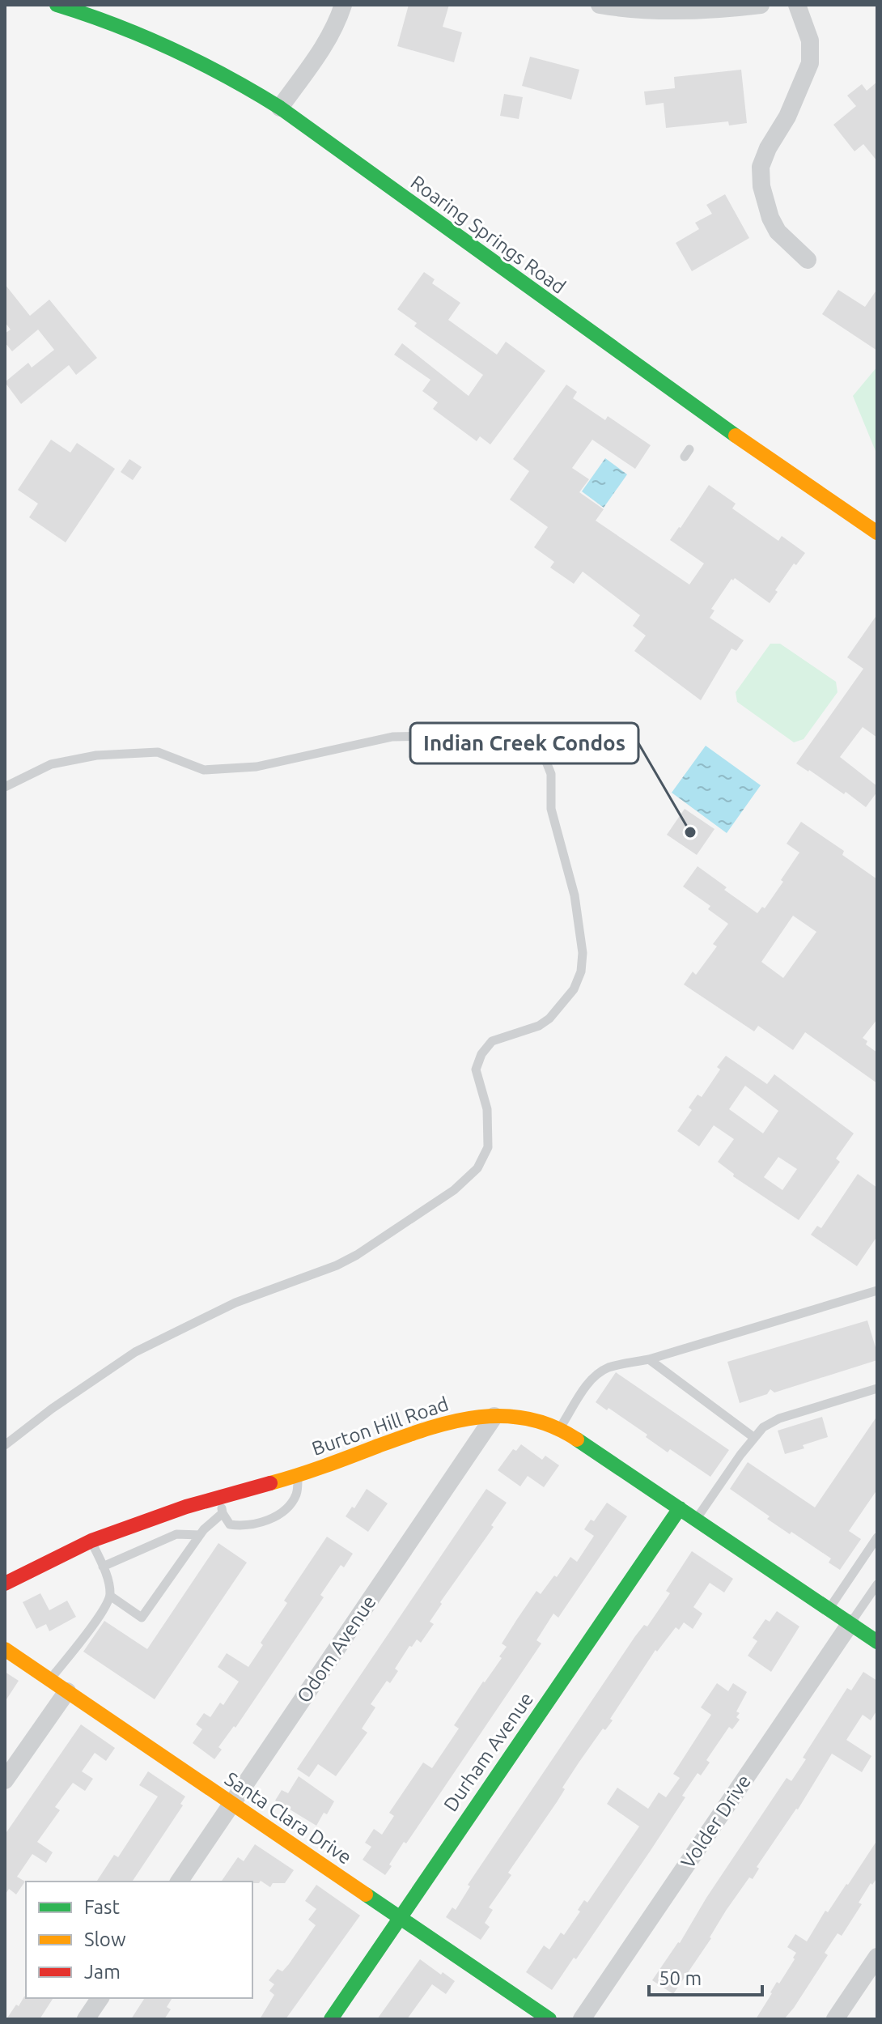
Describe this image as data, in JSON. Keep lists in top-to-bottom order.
{
  "streets": {
    "street": [
      "Roaring Springs Road",
      "Burton Hill Road",
      "Odom Avenue",
      "Durham Avenue",
      "Santa Clara Drive",
      "Volder Drive"
    ]
  },
  "crossings": [
    ["Burton Hill Road", "Odom Avenue"],
    ["Burton Hill Road", "Durham Avenue"],
    ["Burton Hill Road", "Volder Drive"],
    ["Odom Avenue", "Santa Clara Drive"],
    ["Durham Avenue", "Santa Clara Drive"]
  ],
  "places": ["Indian Creek Condos"],
  "legend": ["Fast", "Slow", "Jam"],
  "scale_bar": "50 m"
}
